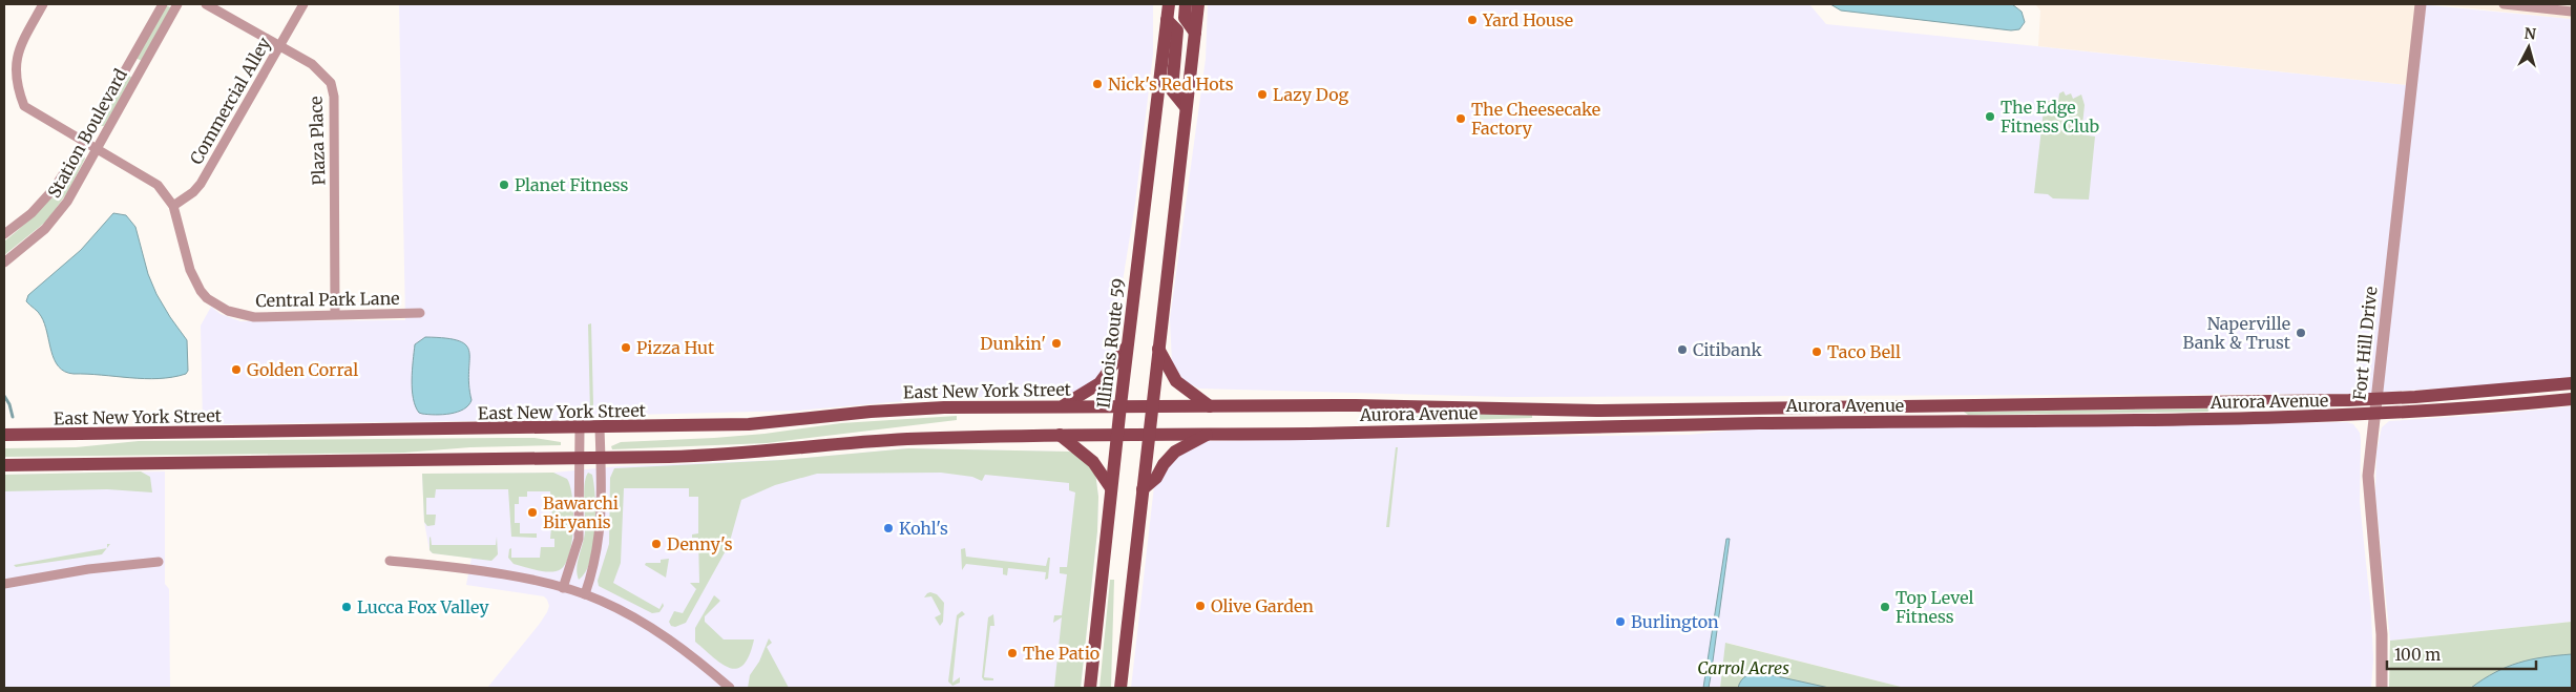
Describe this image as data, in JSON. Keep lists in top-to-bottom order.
{
  "streets": {
    "main road": ["Illinois Route 59", "East New York Street", "Aurora Avenue"],
    "street": [
      "Commercial Alley",
      "Station Boulevard",
      "Plaza Place",
      "Central Park Lane",
      "Fort Hill Drive"
    ]
  },
  "crossings": [
    ["Commercial Alley", "Plaza Place"],
    ["Commercial Alley", "Central Park Lane"],
    ["Station Boulevard", "Central Park Lane"],
    ["Plaza Place", "Central Park Lane"],
    ["Illinois Route 59", "East New York Street"],
    ["Illinois Route 59", "Aurora Avenue"],
    ["Fort Hill Drive", "Aurora Avenue"],
    ["East New York Street", "Aurora Avenue"]
  ],
  "parks": ["Carrol Acres"],
  "places": [
    "Yard House",
    "Nick's Red Hots",
    "Lazy Dog",
    "The Edge Fitness Club",
    "The Cheesecake Factory",
    "Planet Fitness",
    "Naperville Bank & Trust",
    "Dunkin'",
    "Pizza Hut",
    "Citibank",
    "Taco Bell",
    "Golden Corral",
    "Bawarchi Biryanis",
    "Kohl's",
    "Denny's",
    "Olive Garden",
    "Lucca Fox Valley",
    "Top Level Fitness",
    "Burlington",
    "The Patio"
  ],
  "scale_bar": "100 m",
  "north": "top"
}
